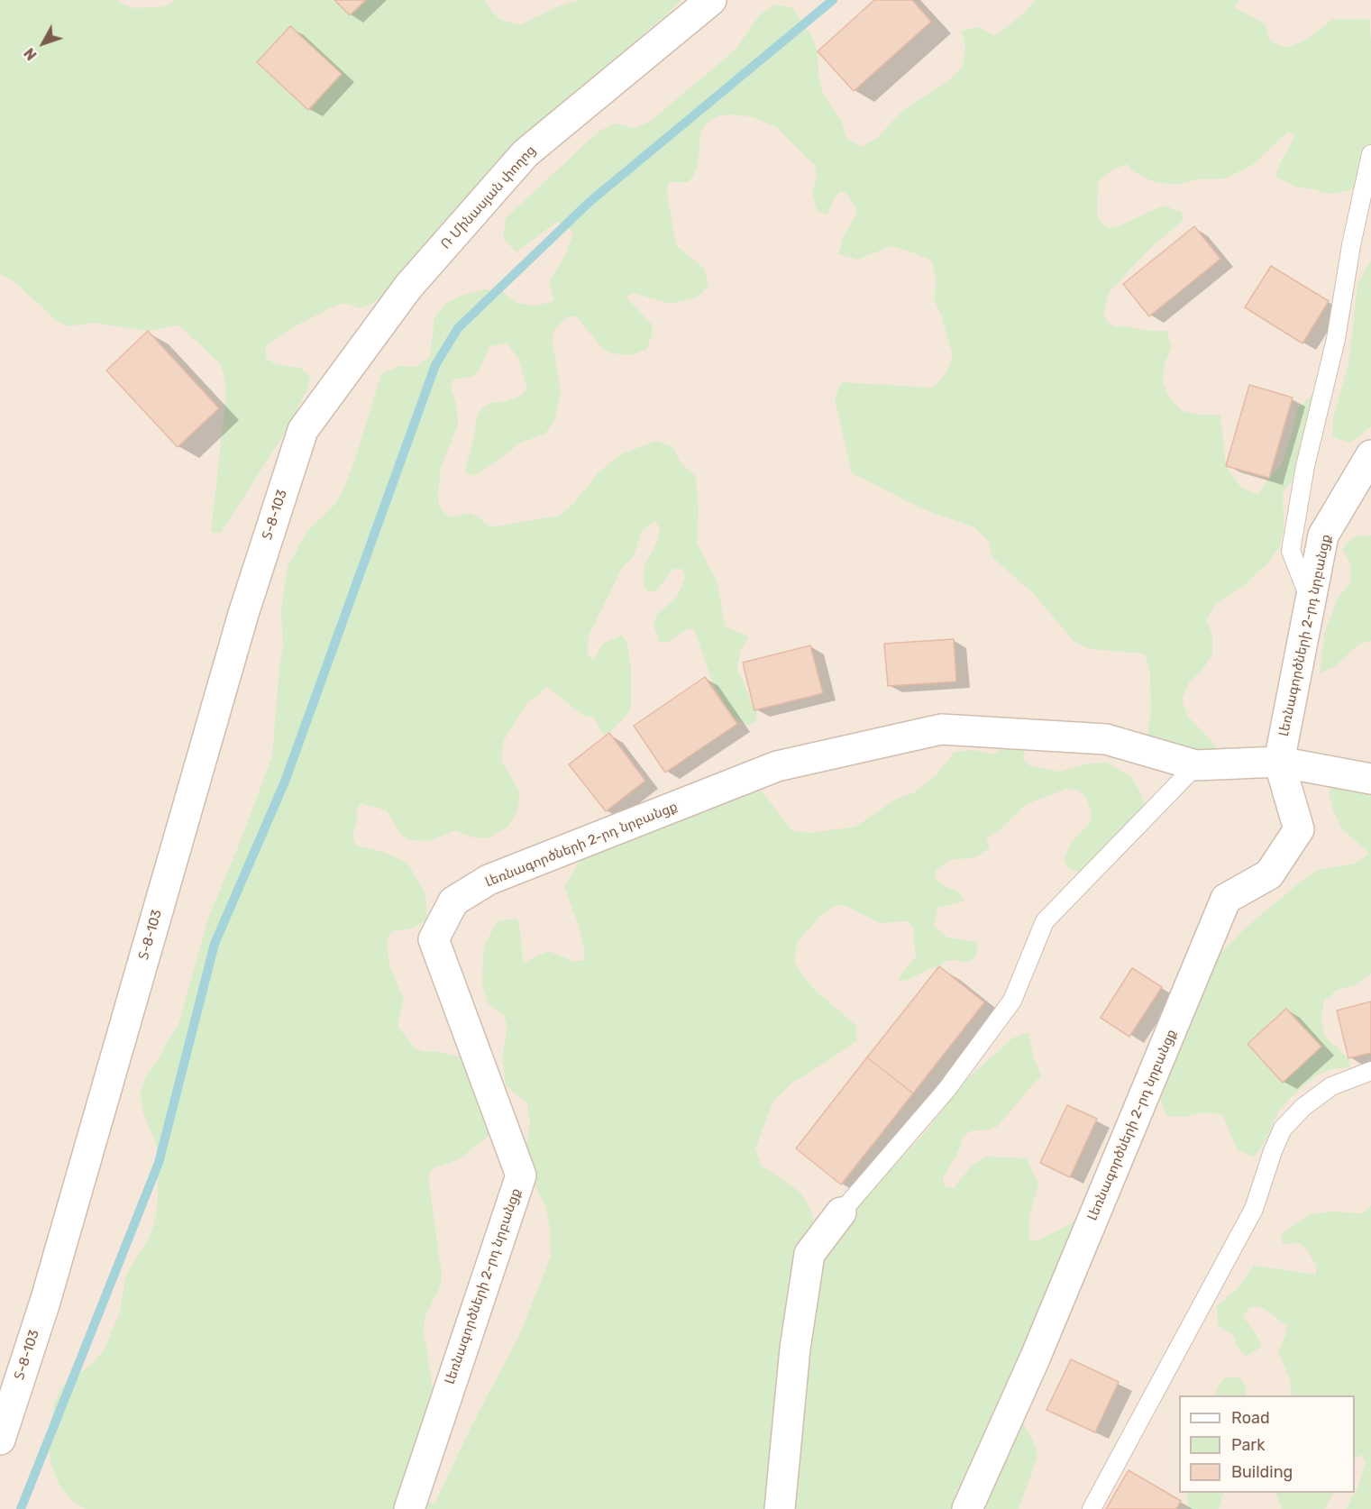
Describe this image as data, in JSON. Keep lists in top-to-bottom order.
{
  "streets": {
    "street": ["Ռ Մինասյան փողոց", "Տ-8-103", "Լեռնագործների 2-րդ նրբանցք"]
  },
  "crossings": [
    ["Ռ Մինասյան փողոց", "Տ-8-103"]
  ],
  "legend": ["Road", "Park", "Building"],
  "north": "bottom left"
}
